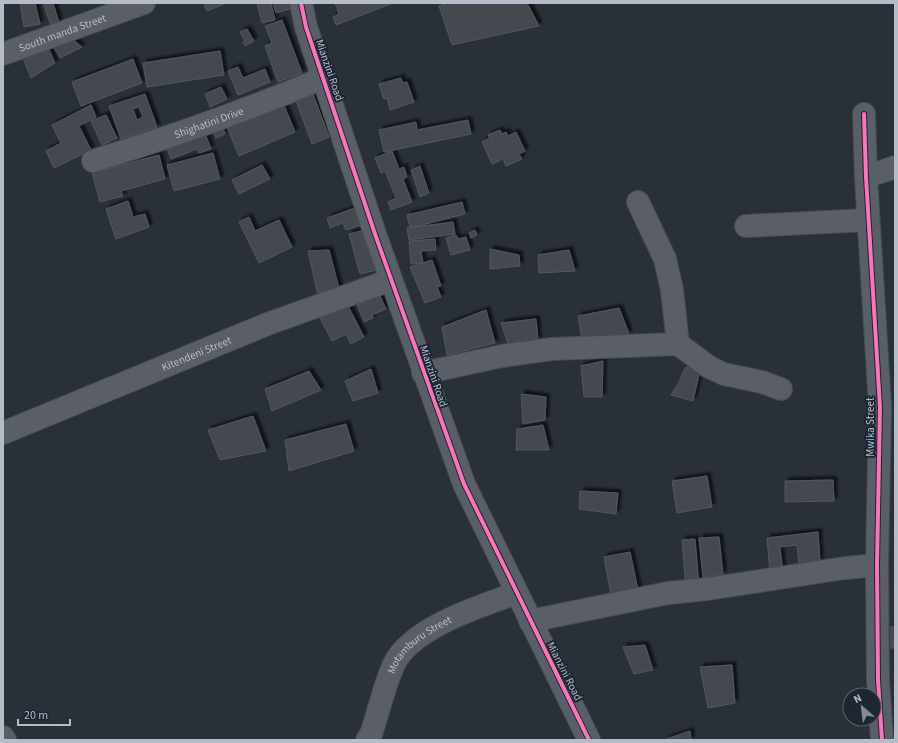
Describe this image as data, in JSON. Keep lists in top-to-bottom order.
{
  "streets": {
    "street": [
      "South manda Street",
      "Mianzini Road",
      "Shighatini Drive",
      "Kitendeni Street",
      "Mwika Street",
      "Motamburu Street"
    ]
  },
  "crossings": [
    ["Mianzini Road", "Shighatini Drive"],
    ["Mianzini Road", "Kitendeni Street"],
    ["Mianzini Road", "Motamburu Street"]
  ],
  "scale_bar": "20 m",
  "north": "top left"
}
